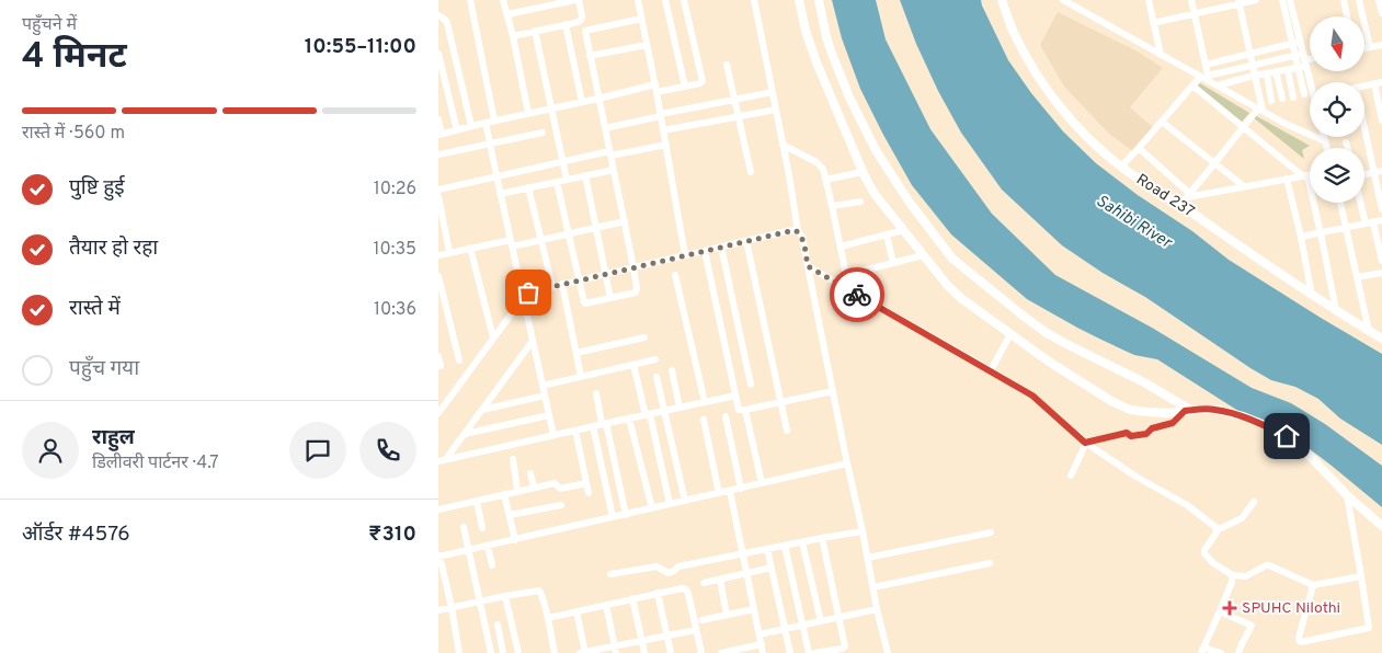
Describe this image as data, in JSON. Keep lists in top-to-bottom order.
{
  "streets": {
    "street": ["Road 237"]
  },
  "water": ["Sahibi River"],
  "places": {
    "health": ["SPUHC Nilothi"]
  },
  "north": "bottom",
  "page": {
    "heading": ["4 मिनट", "पहुँचने में", "10:55–11:00"],
    "panel": [
      "राहुल",
      "डिलीवरी पार्टनर · 4.7",
      "ऑर्डर #4576",
      "₹310"
    ],
    "bar": "रास्ते में · 560 m",
    "list": [
      ["पुष्टि हुई", "10:26"],
      ["तैयार हो रहा", "10:35"],
      ["रास्ते में", "10:36"],
      "पहुँच गया"
    ]
  }
}
